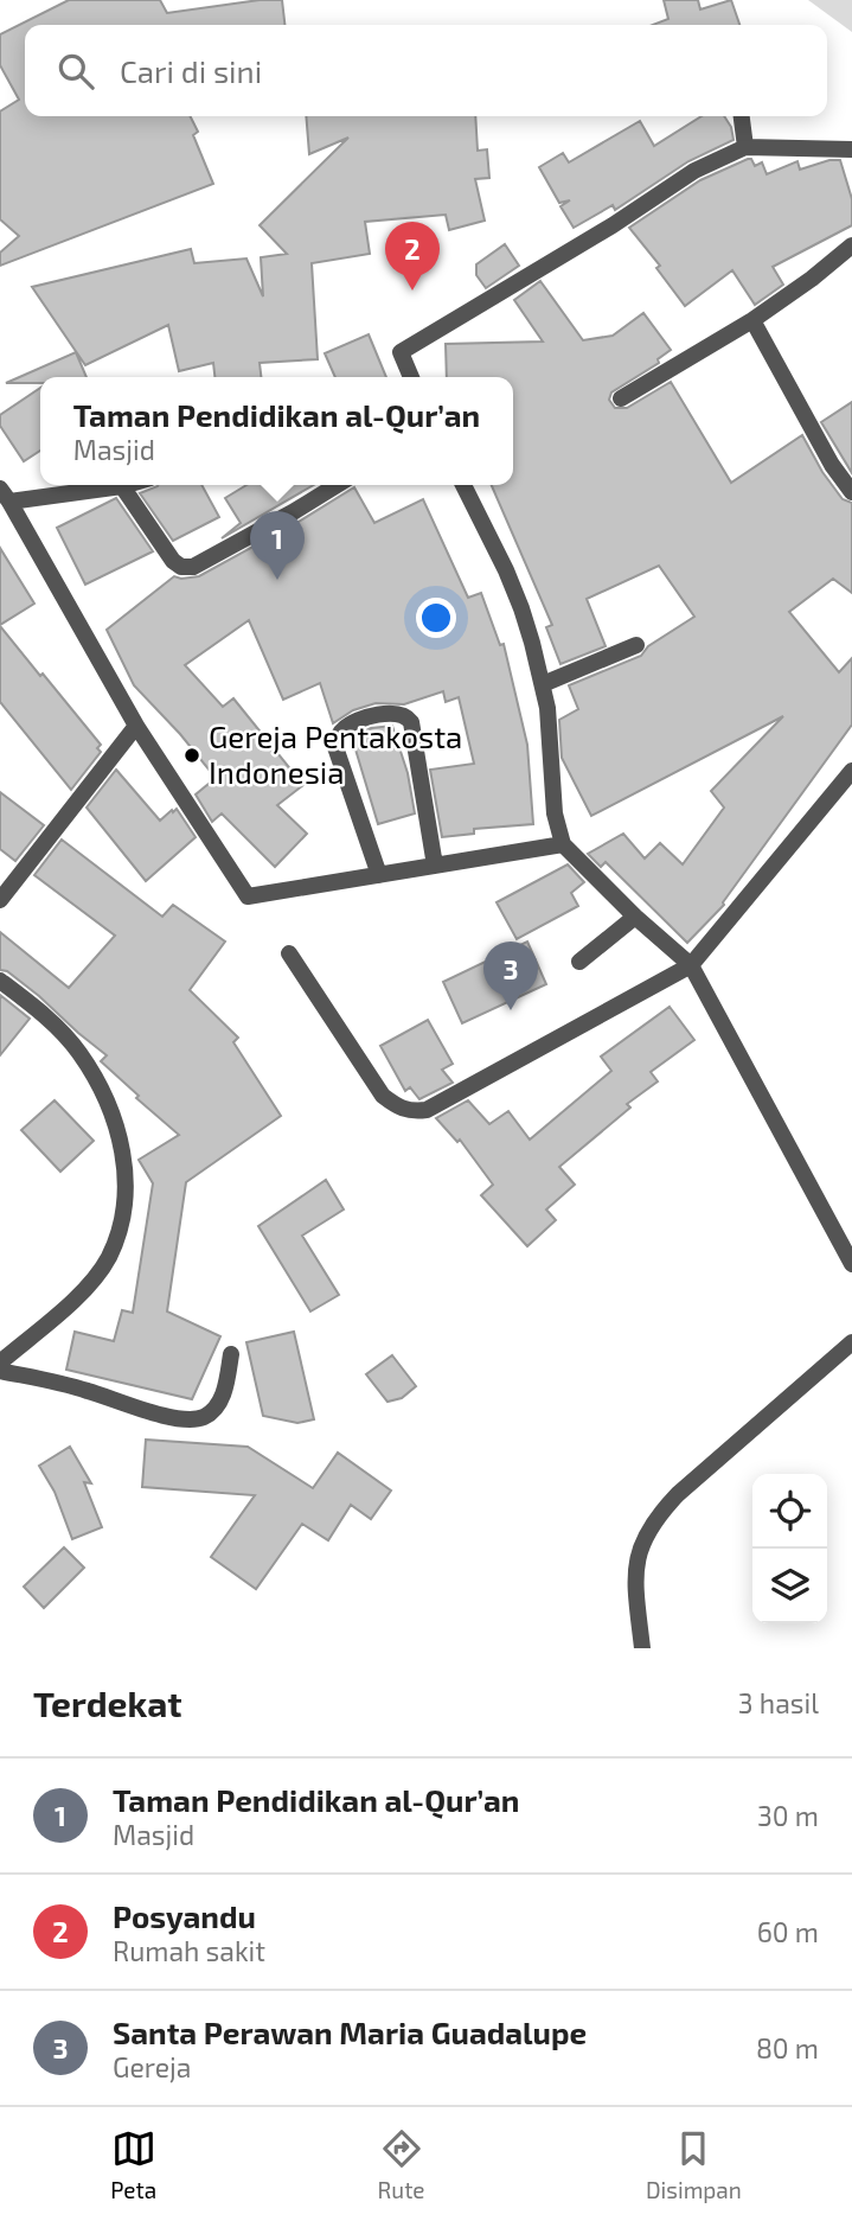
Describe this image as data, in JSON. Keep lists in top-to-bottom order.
{
  "places": ["Gereja Pentakosta Indonesia"],
  "page": {
    "search": "Cari di sini",
    "pins": ["2", "1", "3"],
    "popup": ["Taman Pendidikan al-Qur’an", "Masjid"],
    "heading": ["Terdekat", "3 hasil"],
    "list": [
      {
        "mark": "1",
        "name": "Taman Pendidikan al-Qur’an",
        "note": "Masjid",
        "value": "30 m"
      },
      {
        "mark": "2",
        "name": "Posyandu",
        "note": "Rumah sakit",
        "value": "60 m"
      },
      {
        "mark": "3",
        "name": "Santa Perawan Maria Guadalupe",
        "note": "Gereja",
        "value": "80 m"
      }
    ],
    "nav": ["Peta", "Rute", "Disimpan"]
  }
}
